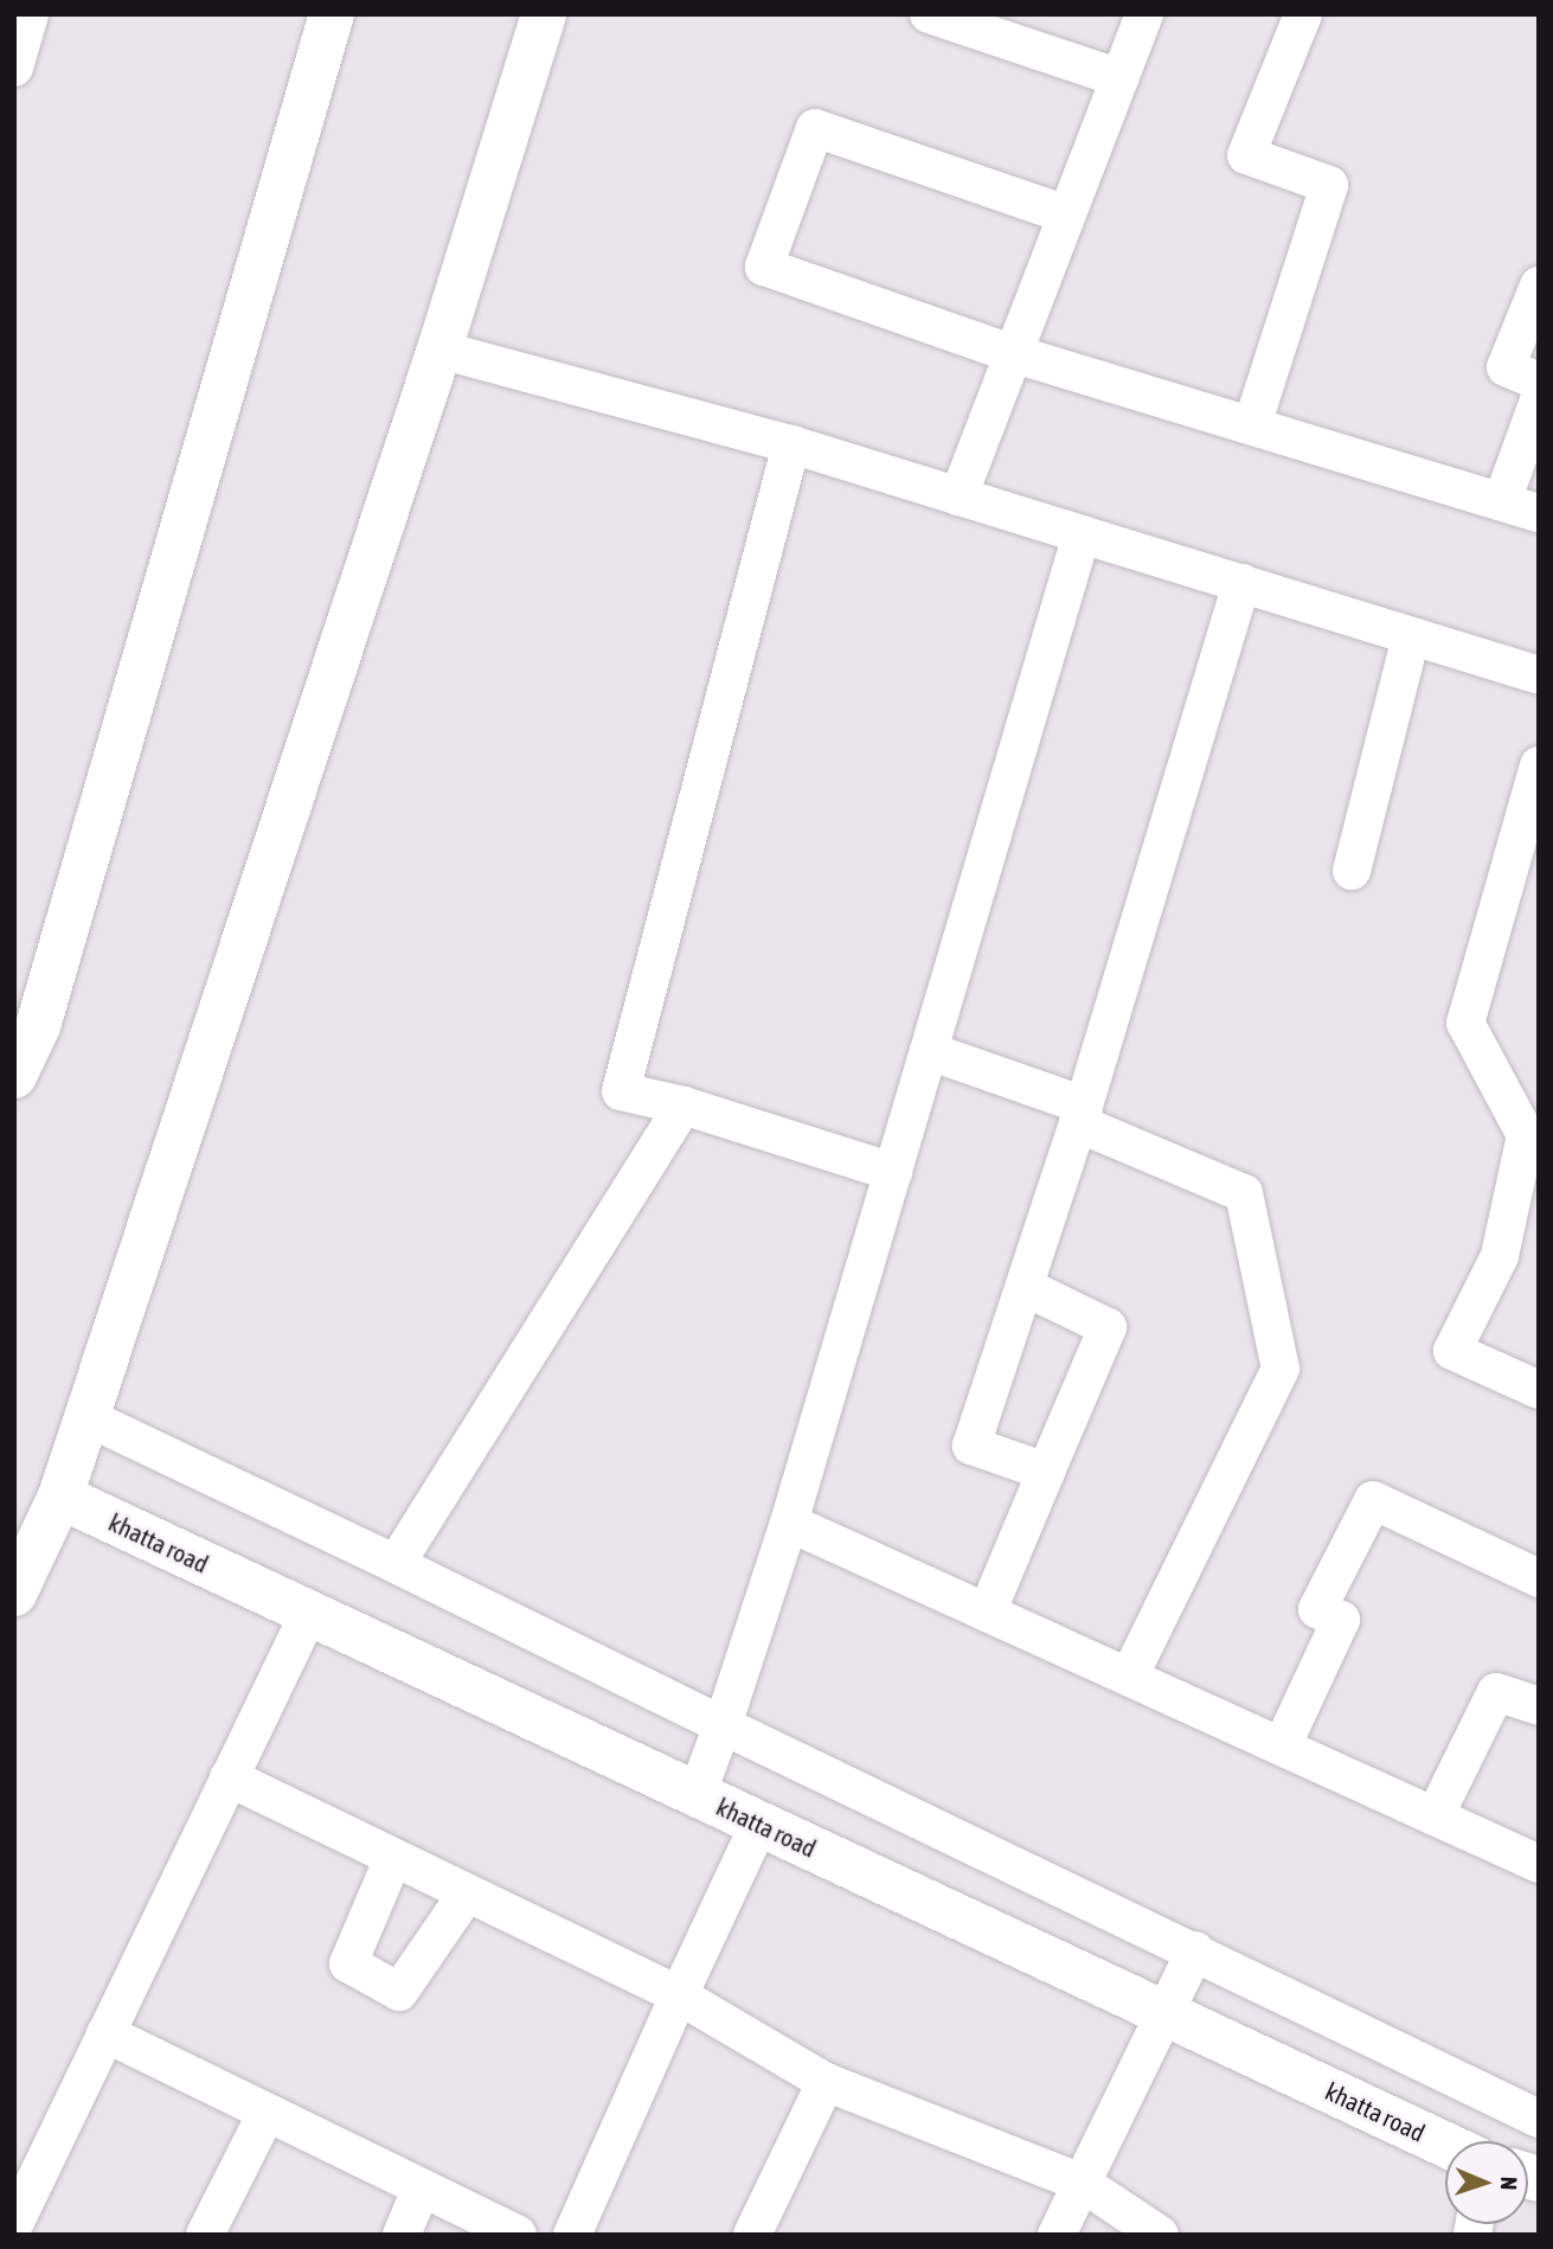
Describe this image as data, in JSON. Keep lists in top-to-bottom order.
{
  "streets": {
    "street": ["khatta road"]
  },
  "north": "right"
}
